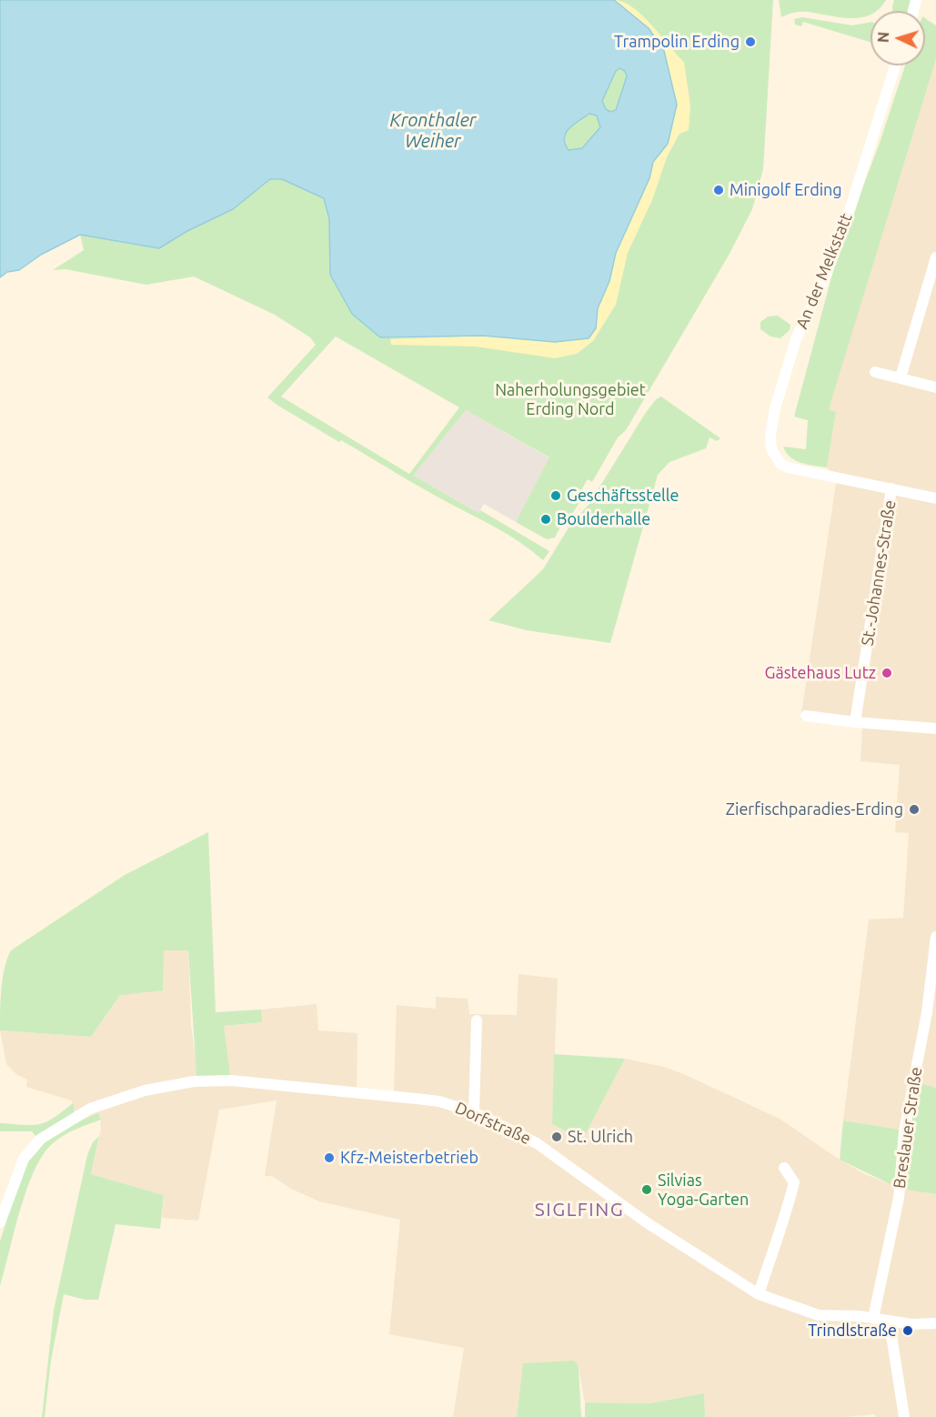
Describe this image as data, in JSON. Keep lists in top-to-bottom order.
{
  "streets": {
    "street": [
      "An der Melkstatt",
      "St.-Johannes-Straße",
      "Dorfstraße",
      "Breslauer Straße"
    ]
  },
  "crossings": [
    ["An der Melkstatt", "St.-Johannes-Straße"],
    ["Dorfstraße", "Breslauer Straße"]
  ],
  "districts": ["SIGLFING"],
  "water": ["Kronthaler Weiher"],
  "parks": ["Naherholungsgebiet Erding Nord"],
  "places": [
    "Trampolin Erding",
    "Minigolf Erding",
    "Geschäftsstelle",
    "Boulderhalle",
    "Gästehaus Lutz",
    "Zierfischparadies-Erding",
    "St. Ulrich",
    "Kfz-Meisterbetrieb",
    "Silvias Yoga-Garten",
    "Trindlstraße"
  ],
  "north": "left"
}
